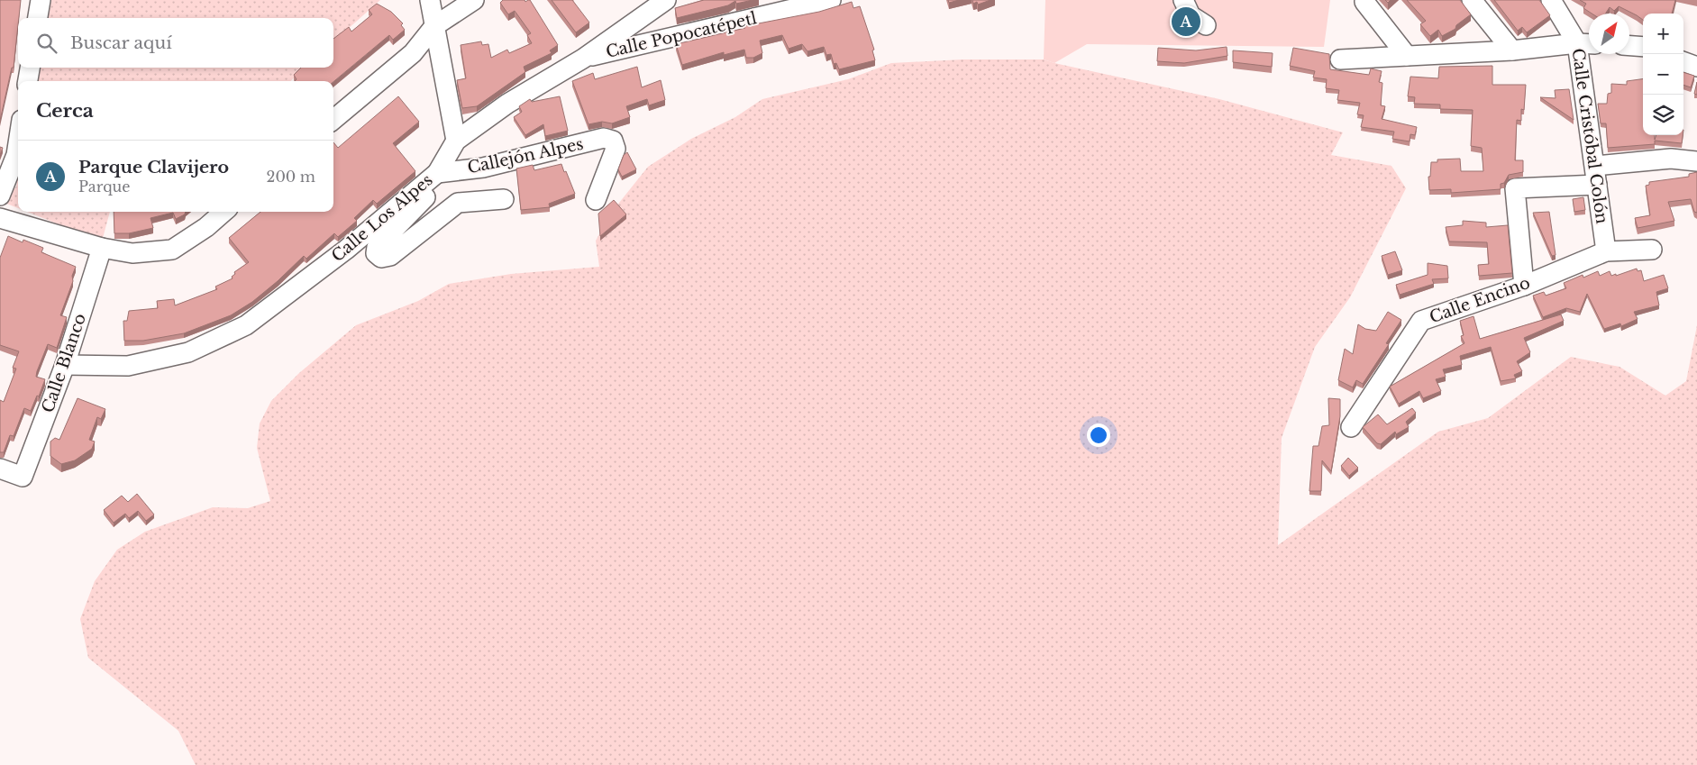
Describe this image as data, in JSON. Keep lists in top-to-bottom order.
{
  "streets": {
    "street": [
      "Calle Popocatépetl",
      "Calle Cristóbal Colón",
      "Callejón Alpes",
      "Calle Los Alpes",
      "Calle Encino",
      "Calle Blanco"
    ]
  },
  "crossings": [
    ["Calle Popocatépetl", "Calle Los Alpes"],
    ["Calle Cristóbal Colón", "Calle Encino"],
    ["Callejón Alpes", "Calle Los Alpes"],
    ["Calle Los Alpes", "Calle Blanco"]
  ],
  "north": "top right",
  "page": {
    "pins": "A",
    "map_buttons": ["+", "−"],
    "search": "Buscar aquí",
    "heading": "Cerca",
    "list": [
      {
        "mark": "A",
        "name": "Parque Clavijero",
        "note": "Parque",
        "value": "200 m"
      }
    ]
  }
}
